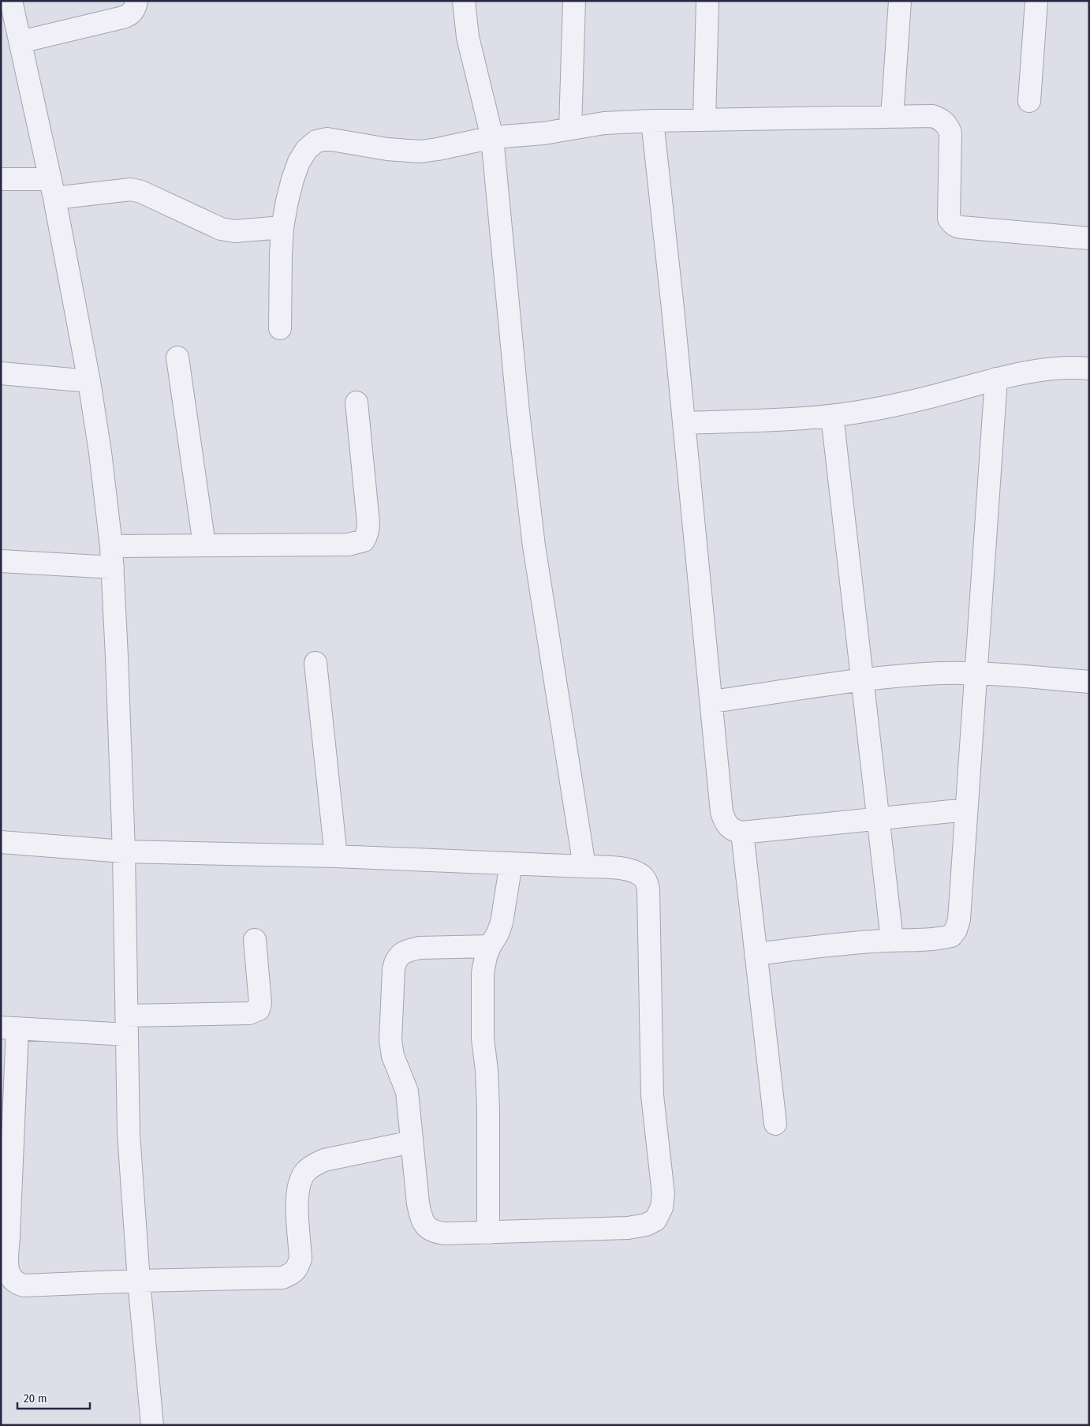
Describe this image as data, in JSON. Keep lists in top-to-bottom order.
{
  "scale_bar": "20 m"
}
